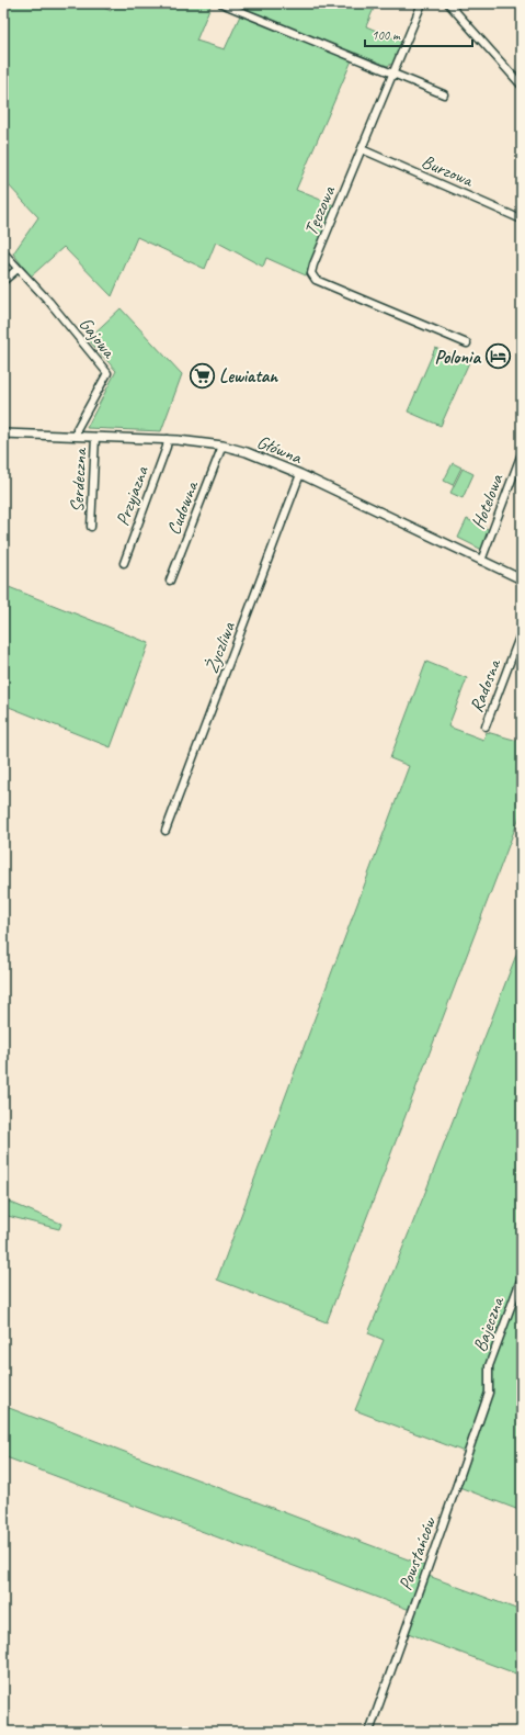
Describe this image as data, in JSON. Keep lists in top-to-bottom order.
{
  "streets": {
    "street": [
      "Burzowa",
      "Tęczowa",
      "Gajowa",
      "Główna",
      "Serdeczna",
      "Przyjazna",
      "Hotelowa",
      "Cudowna",
      "Życzliwa",
      "Radosna",
      "Bajeczna",
      "Powstańców"
    ]
  },
  "crossings": [
    ["Burzowa", "Tęczowa"],
    ["Gajowa", "Główna"],
    ["Główna", "Serdeczna"],
    ["Główna", "Przyjazna"],
    ["Główna", "Hotelowa"],
    ["Główna", "Cudowna"],
    ["Główna", "Życzliwa"],
    ["Bajeczna", "Powstańców"]
  ],
  "places": {
    "hotel": ["Polonia"],
    "supermarket": ["Lewiatan"]
  },
  "scale_bar": "100 m"
}
